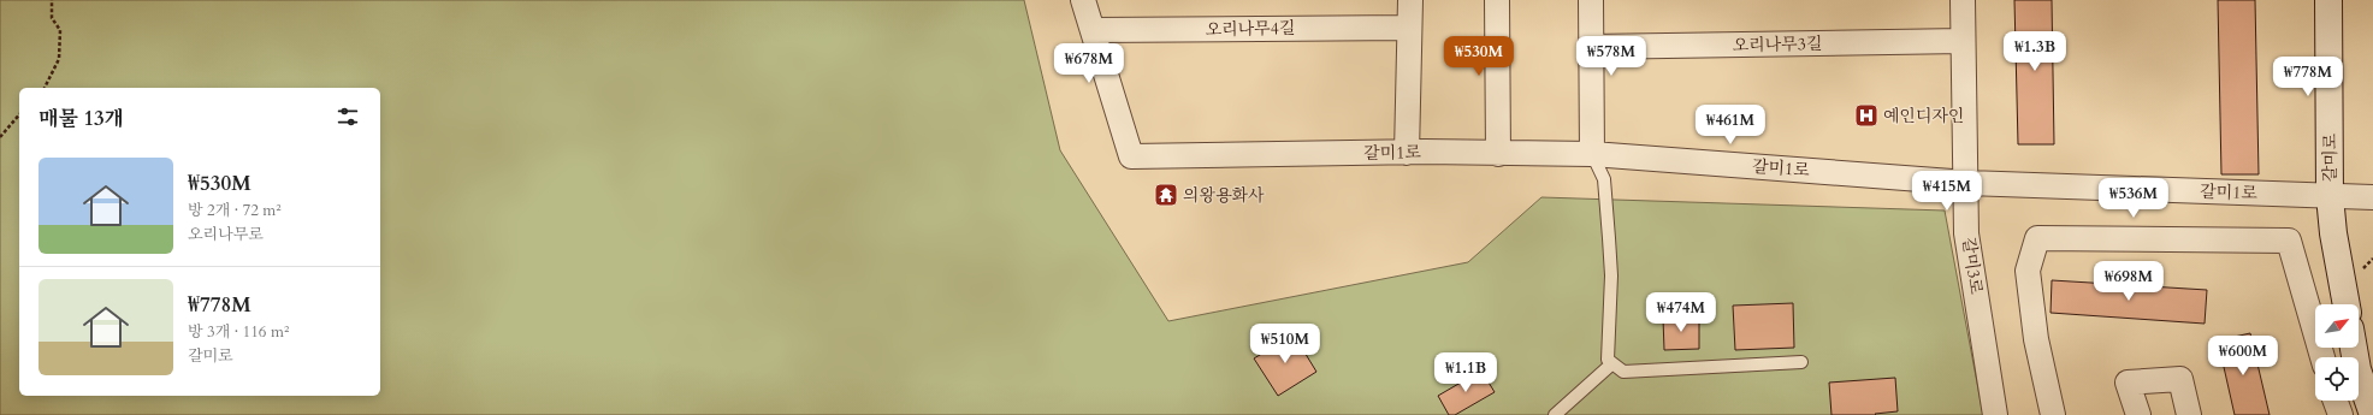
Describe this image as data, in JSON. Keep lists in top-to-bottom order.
{
  "streets": {
    "street": [
      "오리나무4길",
      "오리나무3길",
      "갈미1로",
      "갈미로",
      "갈미3로"
    ]
  },
  "crossings": [
    ["오리나무4길", "갈미1로"],
    ["오리나무3길", "갈미3로"],
    ["갈미1로", "갈미로"],
    ["갈미1로", "갈미3로"]
  ],
  "places": {
    "hospital": ["예인디자인"],
    "temple": ["의왕용화사"]
  },
  "north": "top right",
  "page": {
    "price": [
      "₩1.3B",
      "₩530M",
      "₩578M",
      "₩678M",
      "₩778M",
      "₩461M",
      "₩415M",
      "₩536M",
      "₩698M",
      "₩474M",
      "₩510M",
      "₩600M",
      "₩1.1B"
    ],
    "heading": "매물 13개",
    "list": [
      {
        "name": "₩530M",
        "note": "방 2개 · 72 m² · 오리나무로"
      },
      {
        "name": "₩778M",
        "note": "방 3개 · 116 m² · 갈미로"
      }
    ]
  }
}
